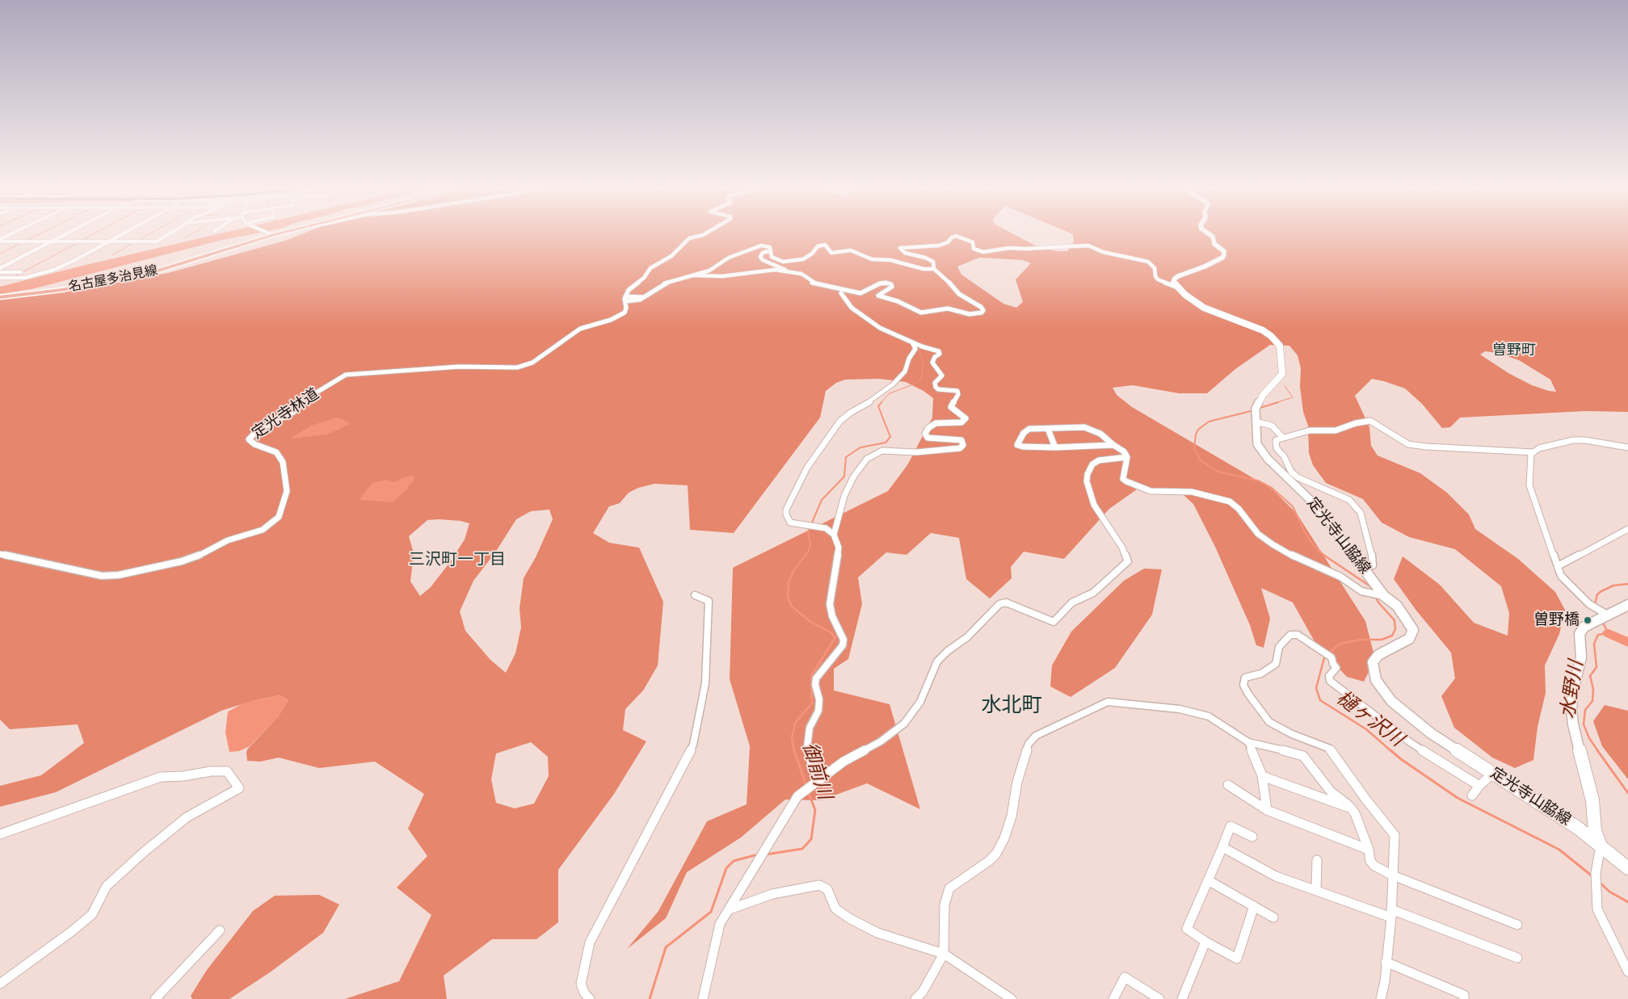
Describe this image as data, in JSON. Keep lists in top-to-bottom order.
{
  "streets": {
    "main road": ["名古屋多治見線", "定光寺山脇線"],
    "street": ["定光寺林道"]
  },
  "districts": ["曽野町", "三沢町一丁目", "水北町"],
  "water": ["水野川", "樋ヶ沢川", "御前川"],
  "places": ["曽野橋"]
}
